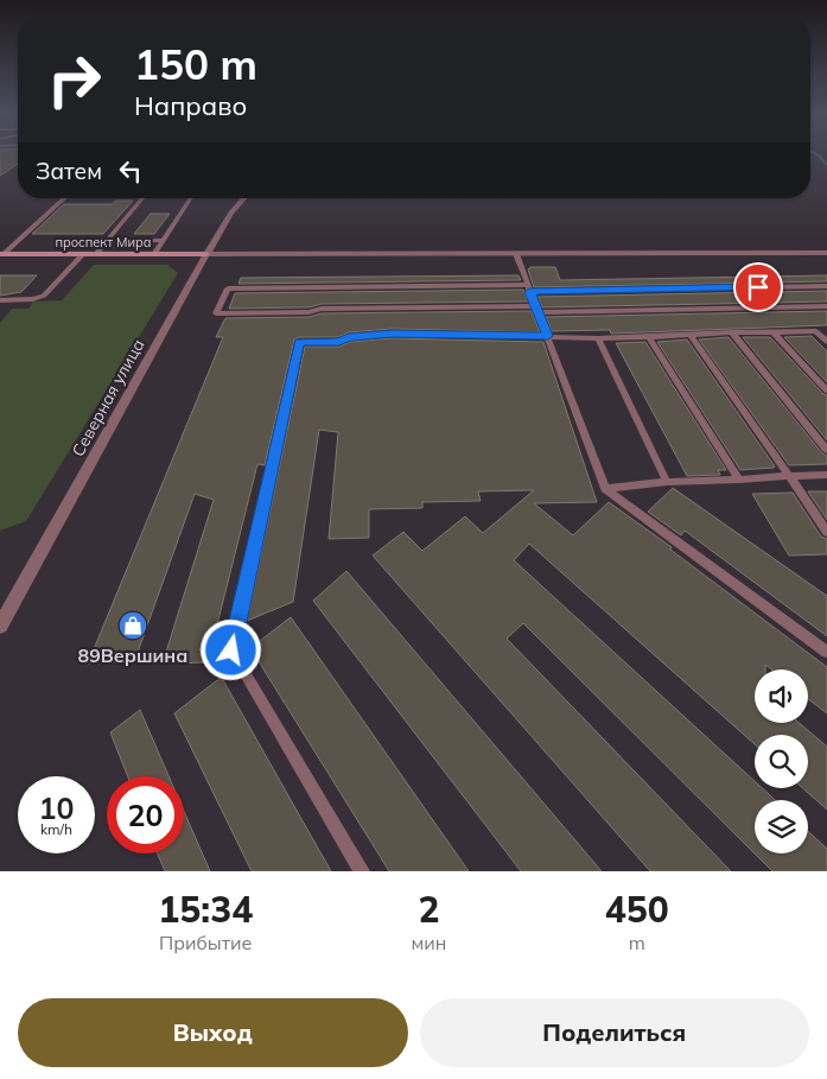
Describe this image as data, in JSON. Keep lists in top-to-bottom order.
{
  "streets": {
    "street": ["проспект Мира", "Северная улица"]
  },
  "crossings": [
    ["проспект Мира", "Северная улица"]
  ],
  "places": {
    "shop": ["89Вершина"]
  },
  "page": {
    "turn": ["150 m", "Направо"],
    "then": "Затем",
    "speed": "10 km/h",
    "limit": "20",
    "eta": [
      "15:34",
      "Прибытие",
      "2",
      "мин",
      "450",
      "m"
    ],
    "buttons": ["Выход", "Поделиться"]
  }
}
